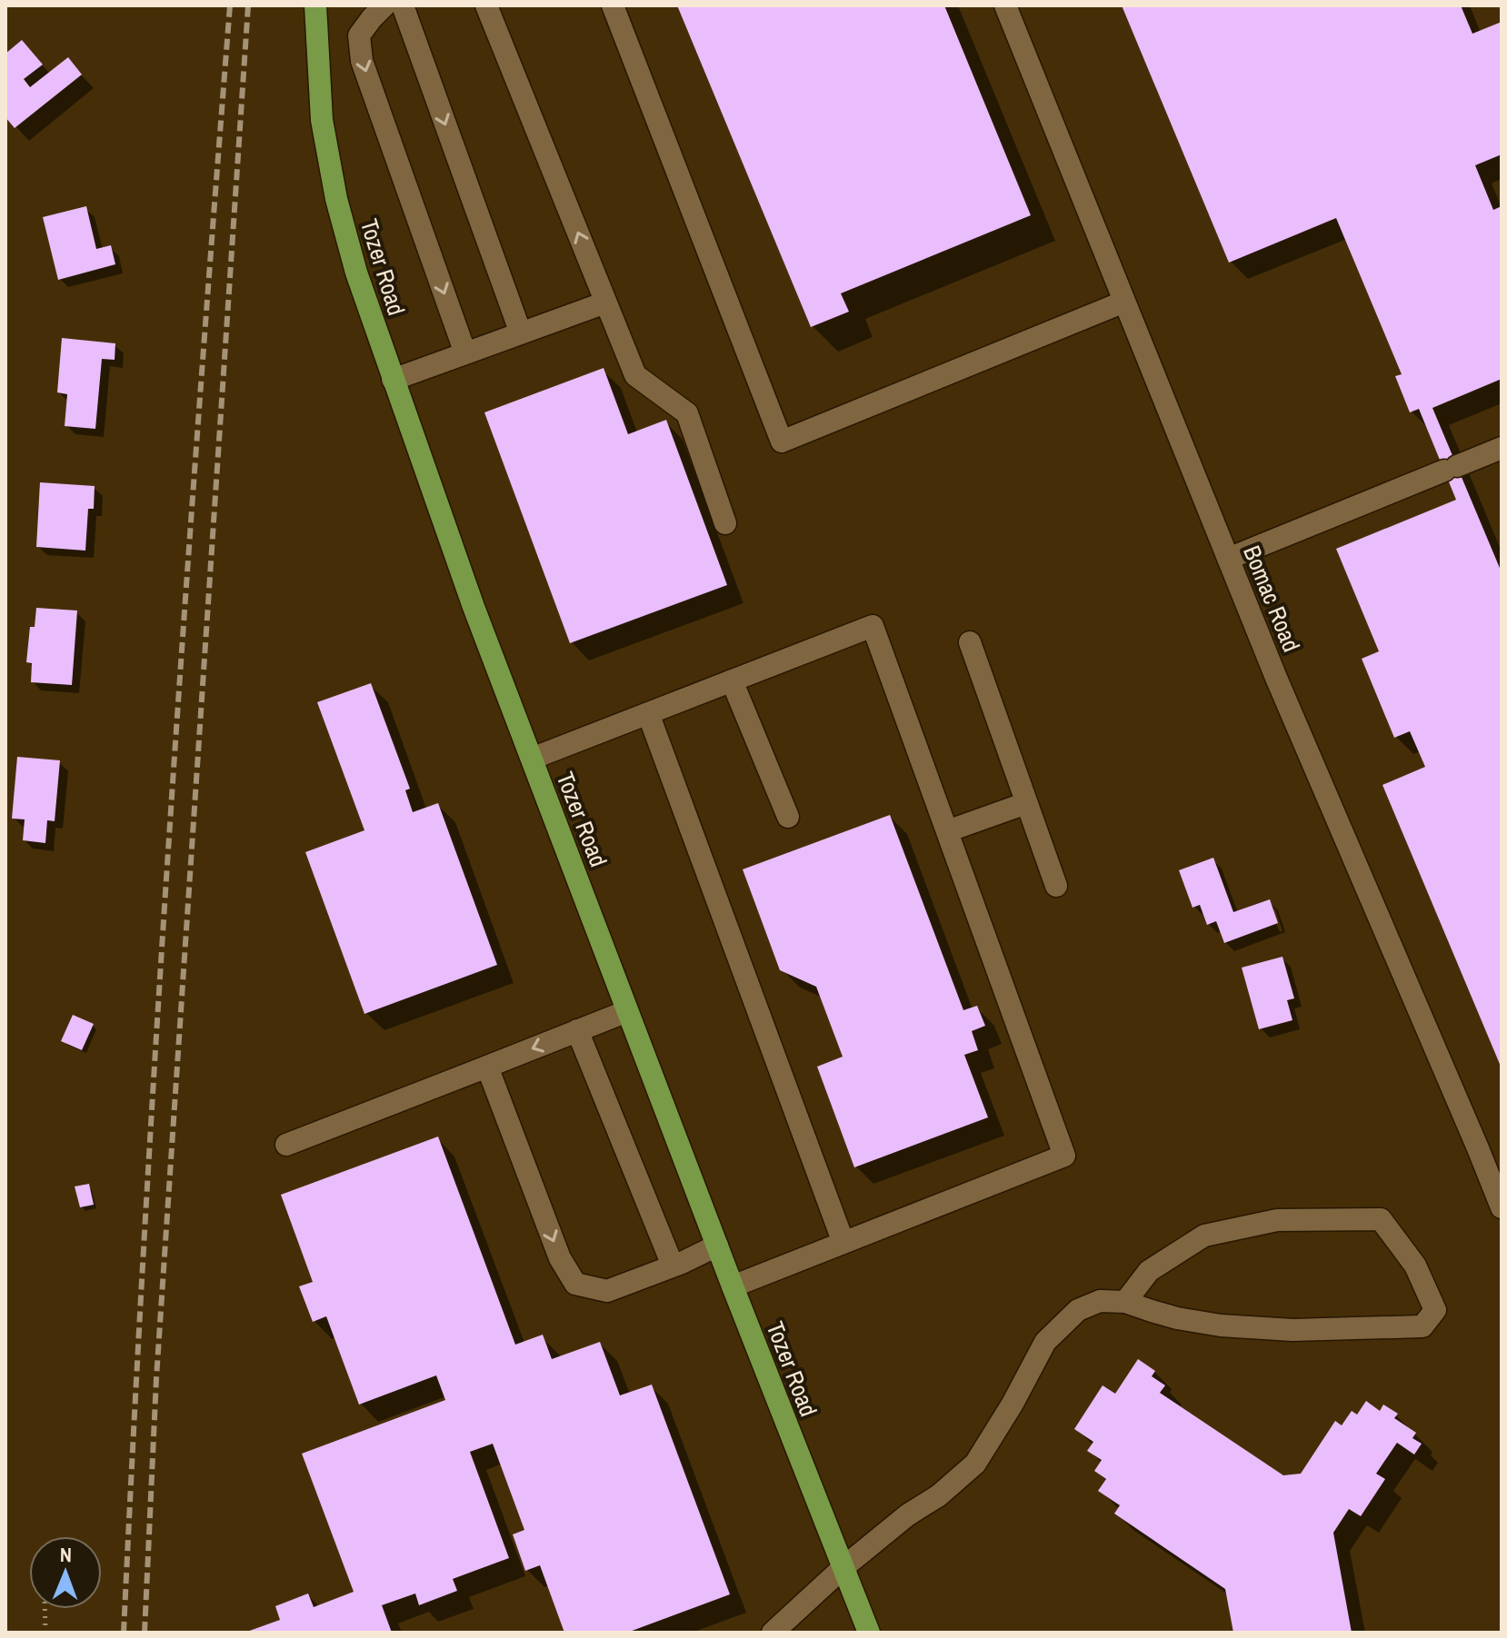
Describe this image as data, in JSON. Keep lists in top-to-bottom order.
{
  "streets": {
    "main road": ["Tozer Road"],
    "street": ["Bomac Road"]
  },
  "north": "top"
}
